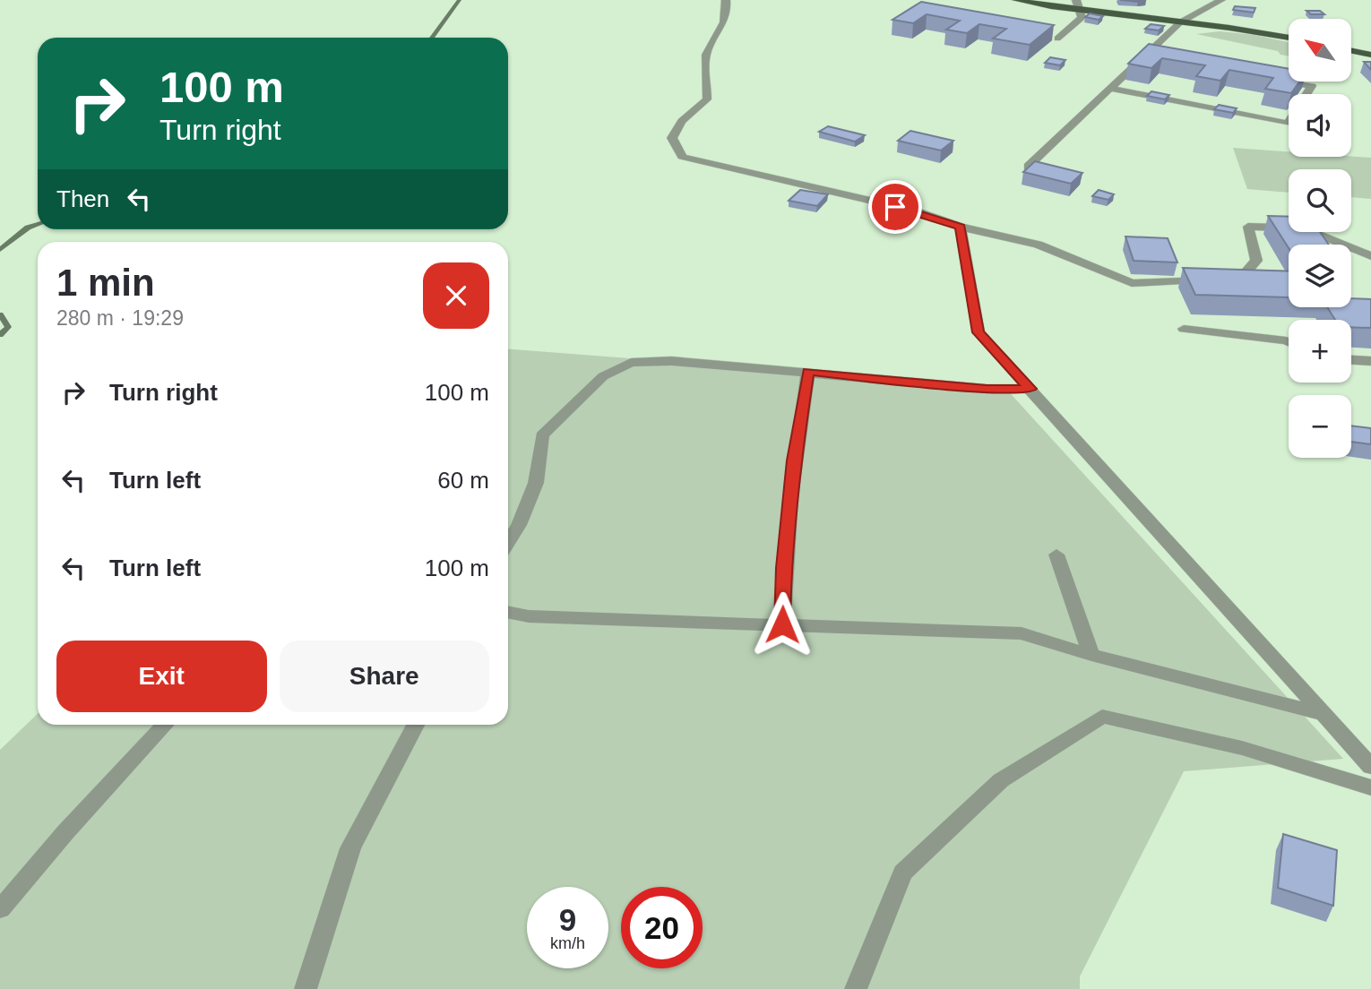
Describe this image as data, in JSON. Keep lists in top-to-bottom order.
{
  "north": "top left",
  "page": {
    "map_buttons": ["+", "−"],
    "turn": ["100 m", "Turn right"],
    "then": "Then",
    "heading": ["1 min", "280 m · 19:29"],
    "list": [
      {
        "name": "Turn right",
        "value": "100 m"
      },
      {
        "name": "Turn left",
        "value": "60 m"
      },
      {
        "name": "Turn left",
        "value": "100 m"
      }
    ],
    "buttons": ["Exit", "Share"],
    "speed": "9 km/h",
    "limit": "20"
  }
}
